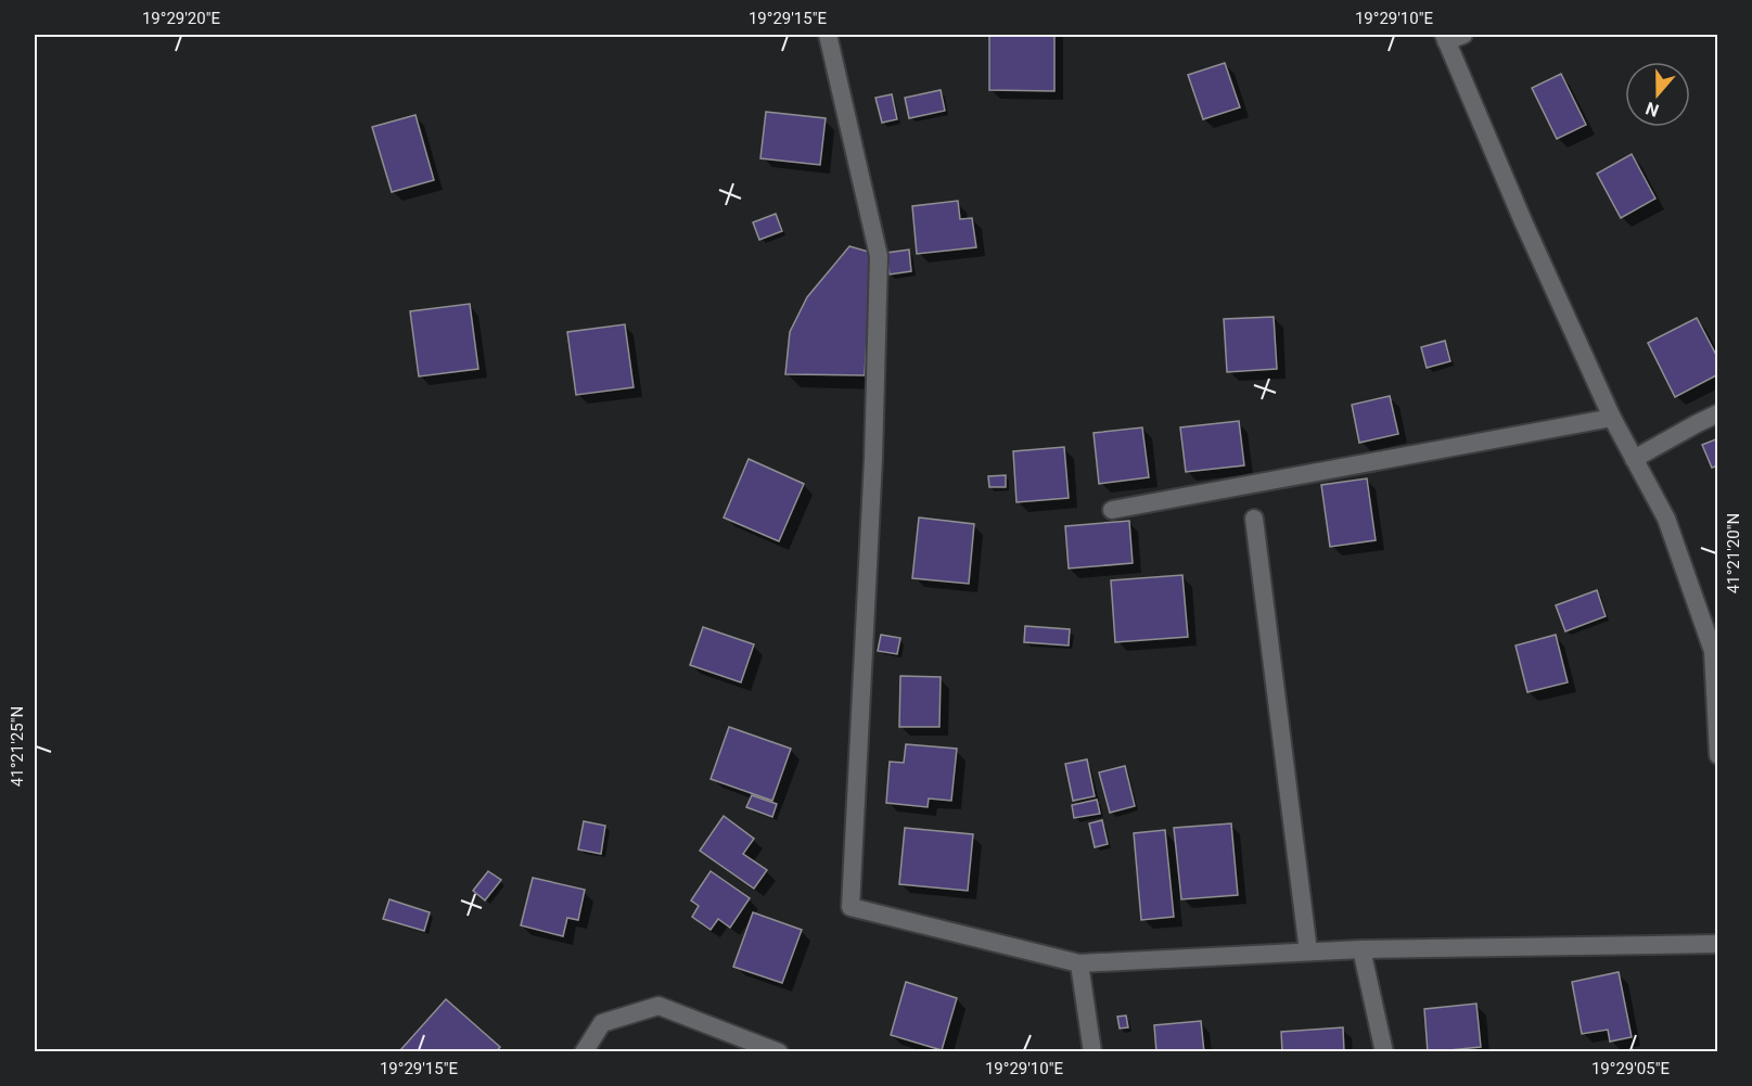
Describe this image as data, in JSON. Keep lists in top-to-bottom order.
{
  "north": "bottom",
  "coordinates": [
    "19°29'20\"E",
    "19°29'15\"E",
    "19°29'10\"E",
    "41°21'20\"N",
    "41°21'25\"N",
    "19°29'05\"E"
  ]
}
